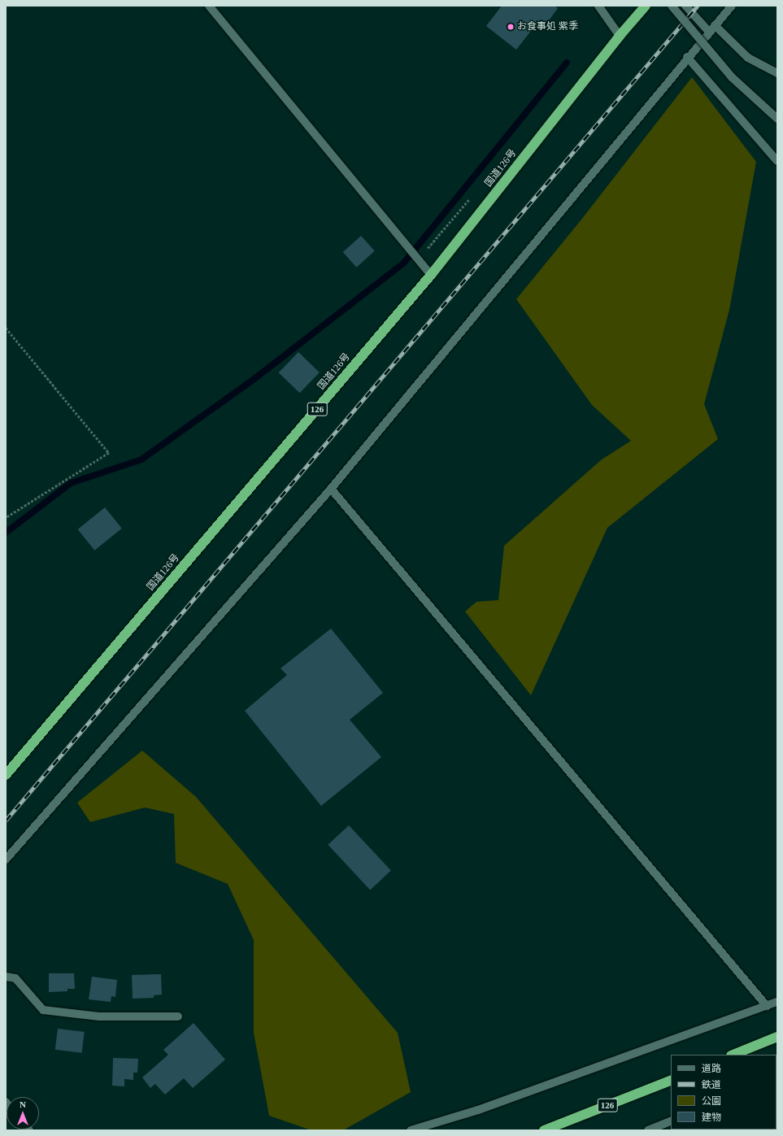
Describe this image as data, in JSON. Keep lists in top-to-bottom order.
{
  "streets": {
    "highway": ["国道126号", "126"]
  },
  "places": ["お食事処 紫季"],
  "legend": [
    "道路",
    "鉄道",
    "公園",
    "建物"
  ],
  "north": "top"
}
